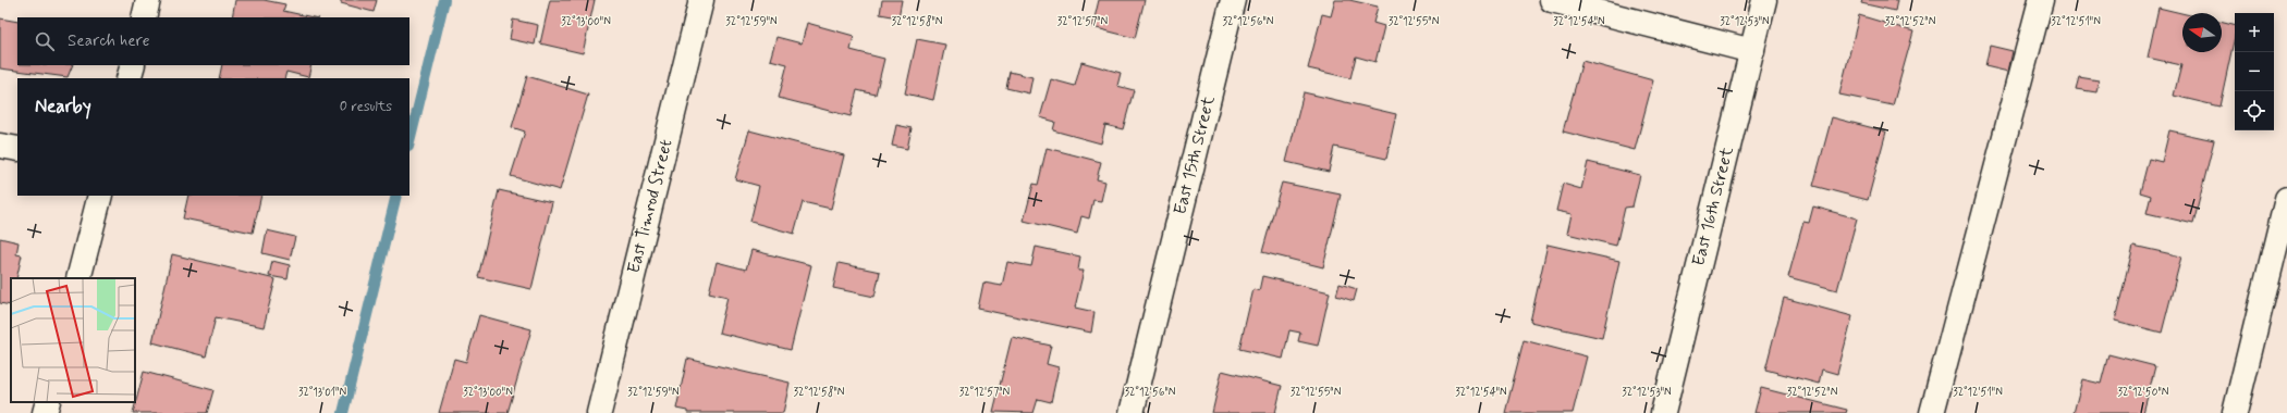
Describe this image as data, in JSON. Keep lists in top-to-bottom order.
{
  "streets": {
    "street": ["East 15th Street", "East Timrod Street", "East 16th Street"]
  },
  "north": "left",
  "page": {
    "map_buttons": ["+", "−"],
    "search": "Search here",
    "heading": ["Nearby", "0 results"]
  },
  "coordinates": [
    "32°13'00\"N",
    "32°12'59\"N",
    "32°12'58\"N",
    "32°12'57\"N",
    "32°12'56\"N",
    "32°12'55\"N",
    "32°12'54\"N",
    "32°12'53\"N",
    "32°12'52\"N",
    "32°12'51\"N",
    "32°13'01\"N",
    "32°12'50\"N"
  ]
}
